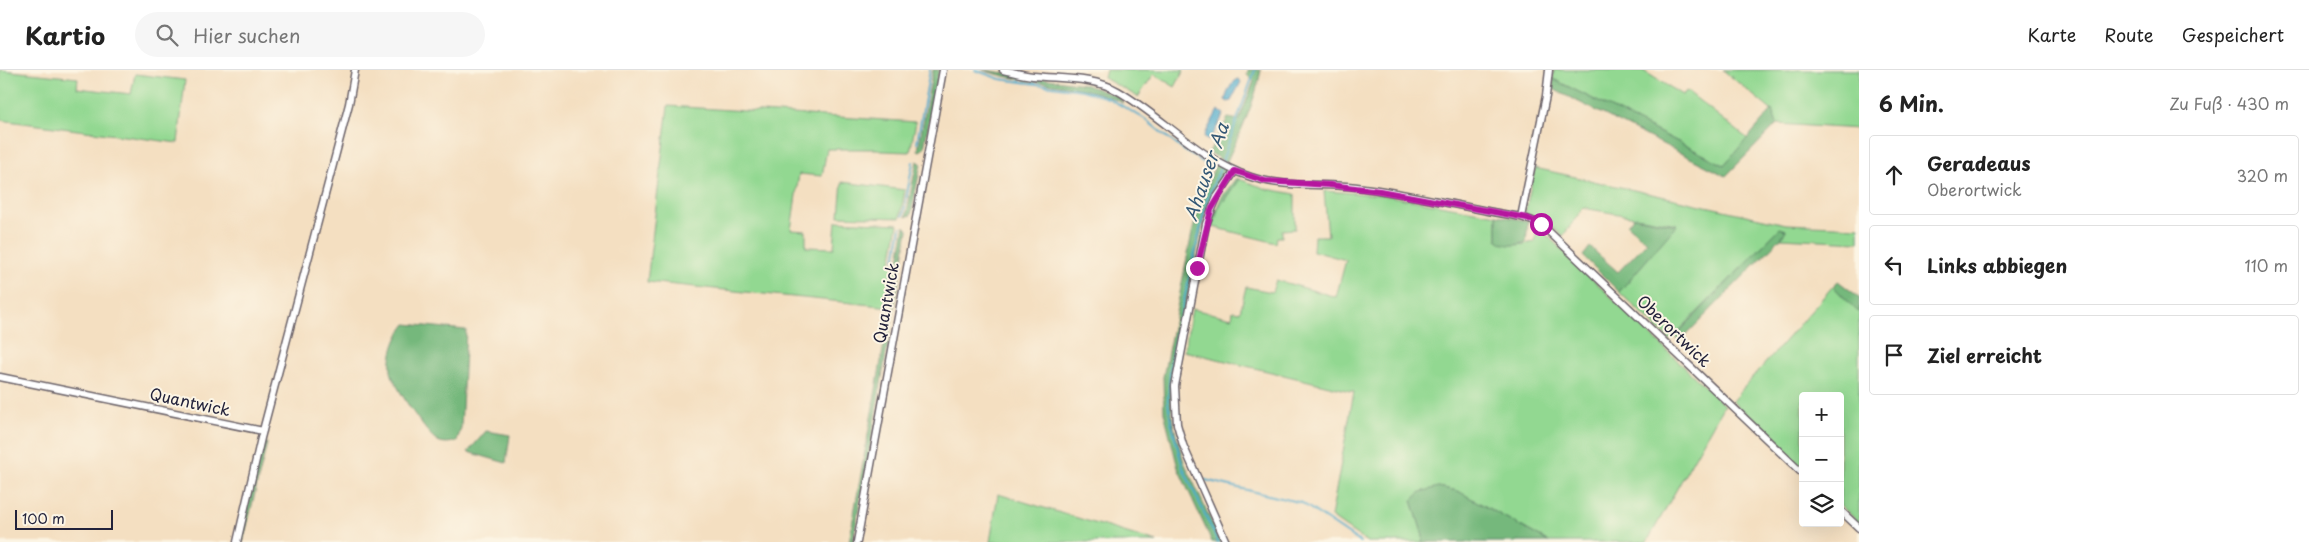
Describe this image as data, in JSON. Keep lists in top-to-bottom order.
{
  "streets": {
    "street": ["Quantwick", "Oberortwick"]
  },
  "water": ["Ahauser Aa"],
  "scale_bar": "100 m",
  "page": {
    "header": "Kartio",
    "search": "Hier suchen",
    "nav": ["Karte", "Route", "Gespeichert"],
    "heading": ["6 Min.", "Zu Fuß · 430 m"],
    "list": [
      ["Geradeaus", "Oberortwick", "320 m"],
      ["Links abbiegen", "110 m"],
      "Ziel erreicht"
    ],
    "map_buttons": ["+", "−"],
    "scale": "100 m"
  }
}
